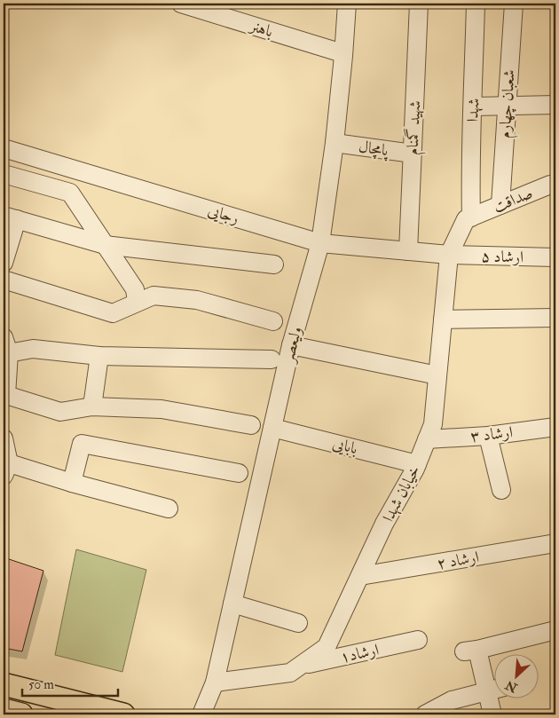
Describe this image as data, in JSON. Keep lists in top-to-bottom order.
{
  "streets": {
    "street": [
      "باهنر",
      "شعبان چهارم",
      "شهدا",
      "شهید گمنام",
      "پامچال",
      "صداقت",
      "رجایی",
      "ارشاد ۵",
      "ولیعصر",
      "ارشاد ۳",
      "بابایی",
      "خیابان شهدا",
      "ارشاد ۲",
      "ارشاد۱"
    ]
  },
  "crossings": [
    ["باهنر", "ولیعصر"],
    ["شعبان چهارم", "صداقت"],
    ["شهدا", "صداقت"],
    ["شهدا", "خیابان شهدا"],
    ["شهید گمنام", "پامچال"],
    ["شهید گمنام", "رجایی"],
    ["پامچال", "ولیعصر"],
    ["صداقت", "خیابان شهدا"],
    ["رجایی", "ارشاد ۵"],
    ["رجایی", "ولیعصر"],
    ["رجایی", "خیابان شهدا"],
    ["ارشاد ۵", "خیابان شهدا"],
    ["ولیعصر", "بابایی"],
    ["ولیعصر", "خیابان شهدا"],
    ["ارشاد ۳", "خیابان شهدا"],
    ["بابایی", "خیابان شهدا"],
    ["خیابان شهدا", "ارشاد ۲"],
    ["خیابان شهدا", "ارشاد۱"]
  ],
  "scale_bar": "50 m",
  "north": "bottom left"
}
